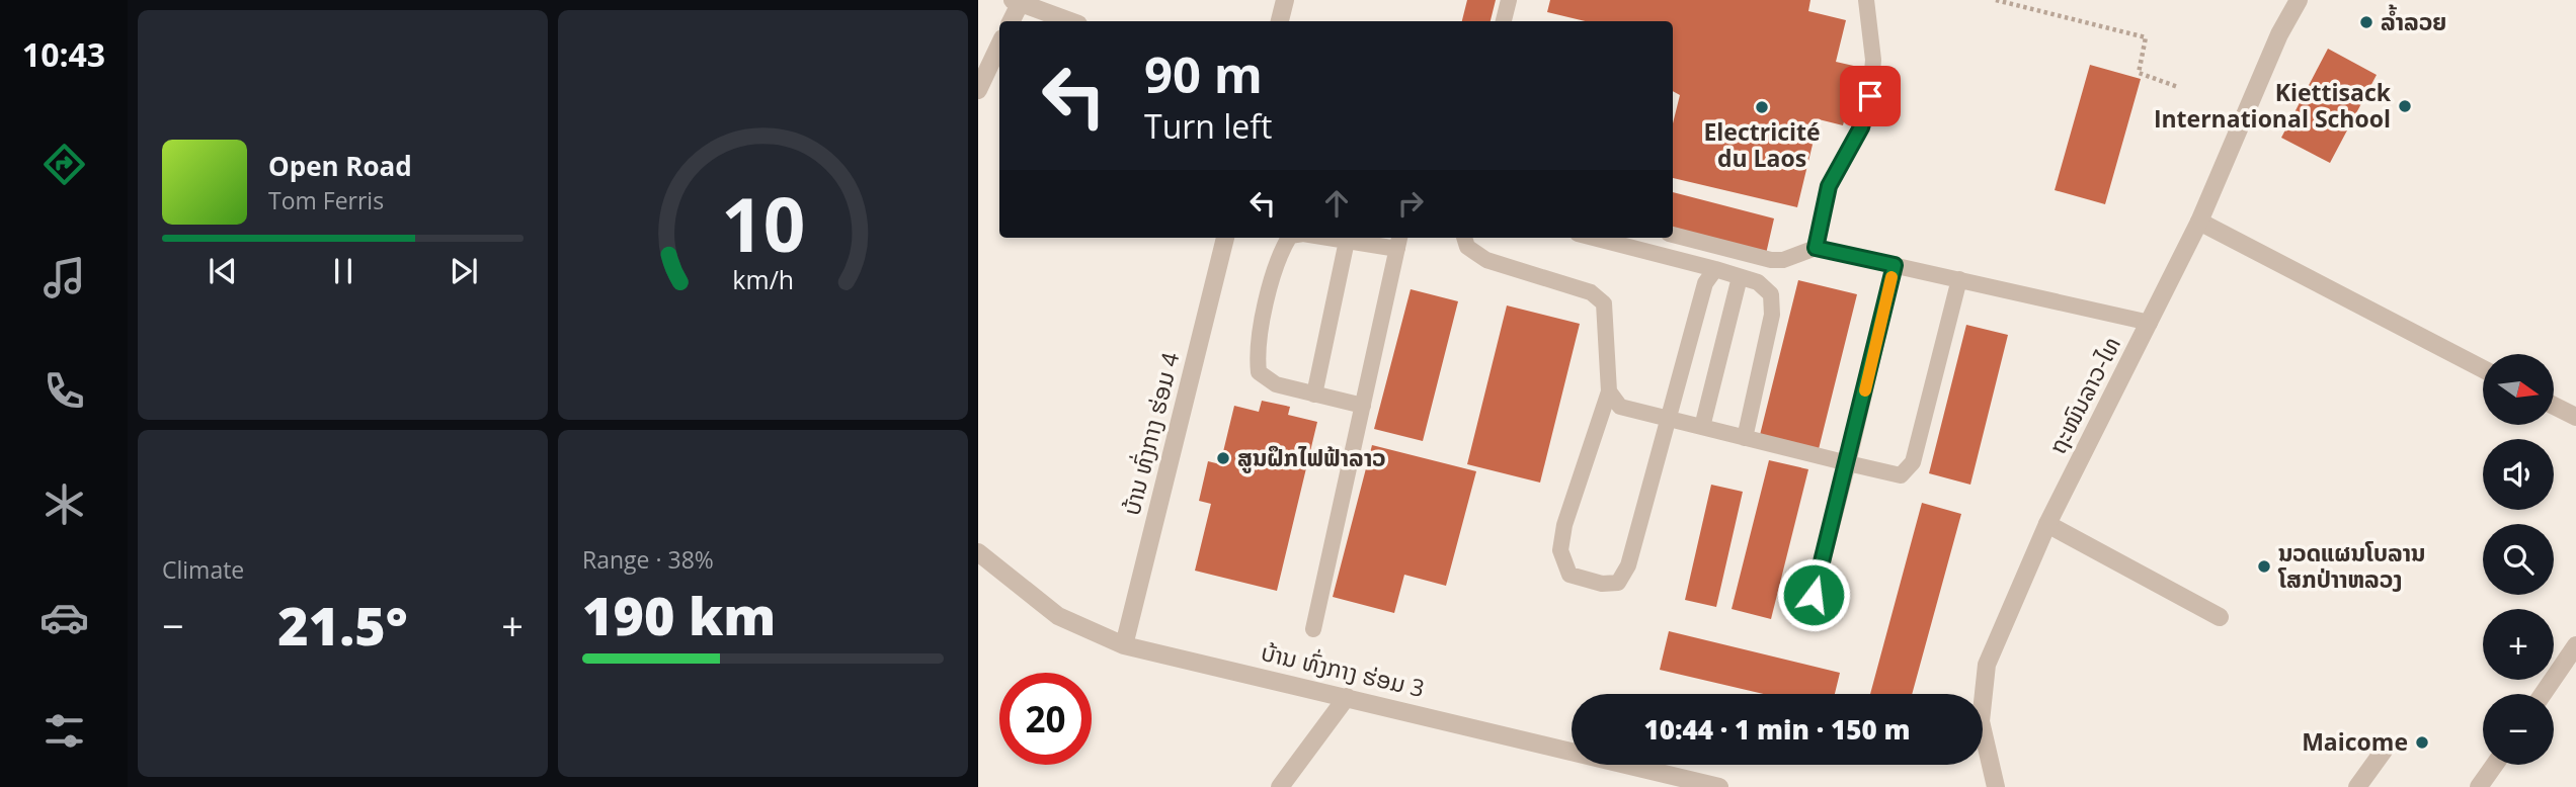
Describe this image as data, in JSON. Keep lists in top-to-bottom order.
{
  "streets": {
    "street": ["ຖະໜົນລາວ-ໄທ", "ບ້ານ ທົ່ງກາງ ຮ່ອມ 4", "ບ້ານ ທົ່ງກາງ ຮ່ອມ 3"]
  },
  "crossings": [
    ["ບ້ານ ທົ່ງກາງ ຮ່ອມ 4", "ບ້ານ ທົ່ງກາງ ຮ່ອມ 3"]
  ],
  "places": [
    "ລ້ຳລວຍ",
    "Kiettisack International School",
    "Electricité du Laos",
    "ສູນຝຶກໄຟຟ້າລາວ",
    "ນວດແຜນໂບລານ ໂສກປ່າາຫລວງ",
    "Maicome"
  ],
  "north": "right",
  "page": {
    "tabs": "10:43",
    "turn": ["90 m", "Turn left"],
    "song": ["Open Road", "Tom Ferris"],
    "map_buttons": ["+", "−"],
    "tile": [
      "Climate",
      ["Range · 38%", "190 km"]
    ],
    "heat": ["−", "21.5°", "+"],
    "limit": "20",
    "trip": "10:44 · 1 min · 150 m",
    "gauge": ["10", "km/h"]
  }
}
